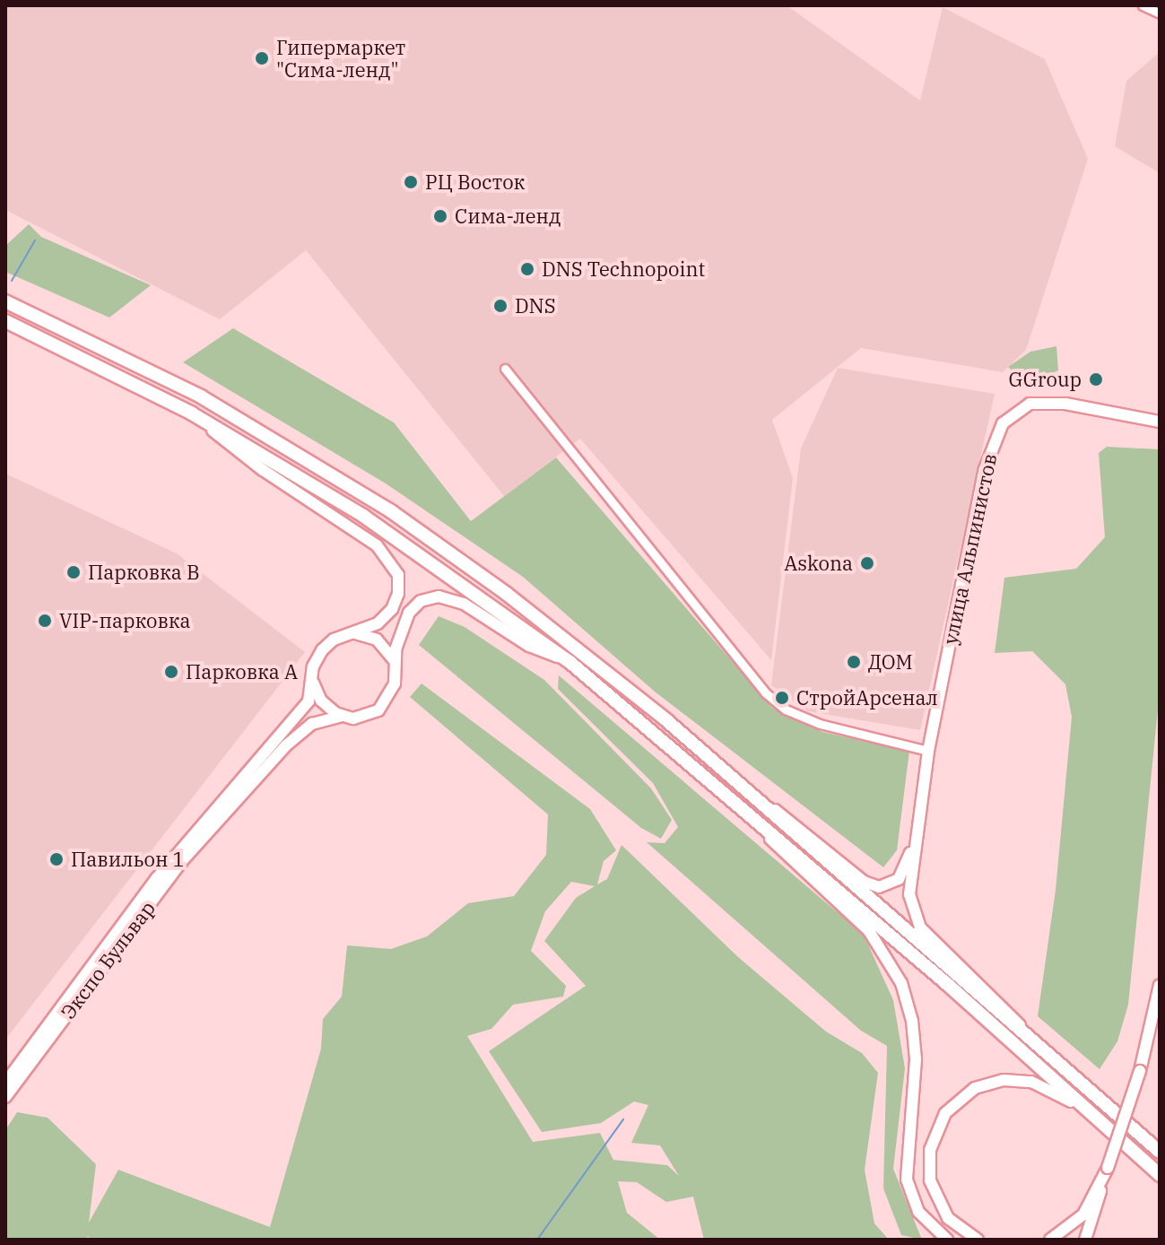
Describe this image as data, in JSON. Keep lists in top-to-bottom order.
{
  "streets": {
    "main road": ["улица Альпинистов", "Экспо Бульвар"]
  },
  "places": [
    "Гипермаркет \"Сима-ленд\"",
    "РЦ Восток",
    "Сима-ленд",
    "DNS Technopoint",
    "DNS",
    "GGroup",
    "Askona",
    "Парковка B",
    "VIP-парковка",
    "ДОМ",
    "Парковка A",
    "СтройАрсенал",
    "Павильон 1"
  ]
}
